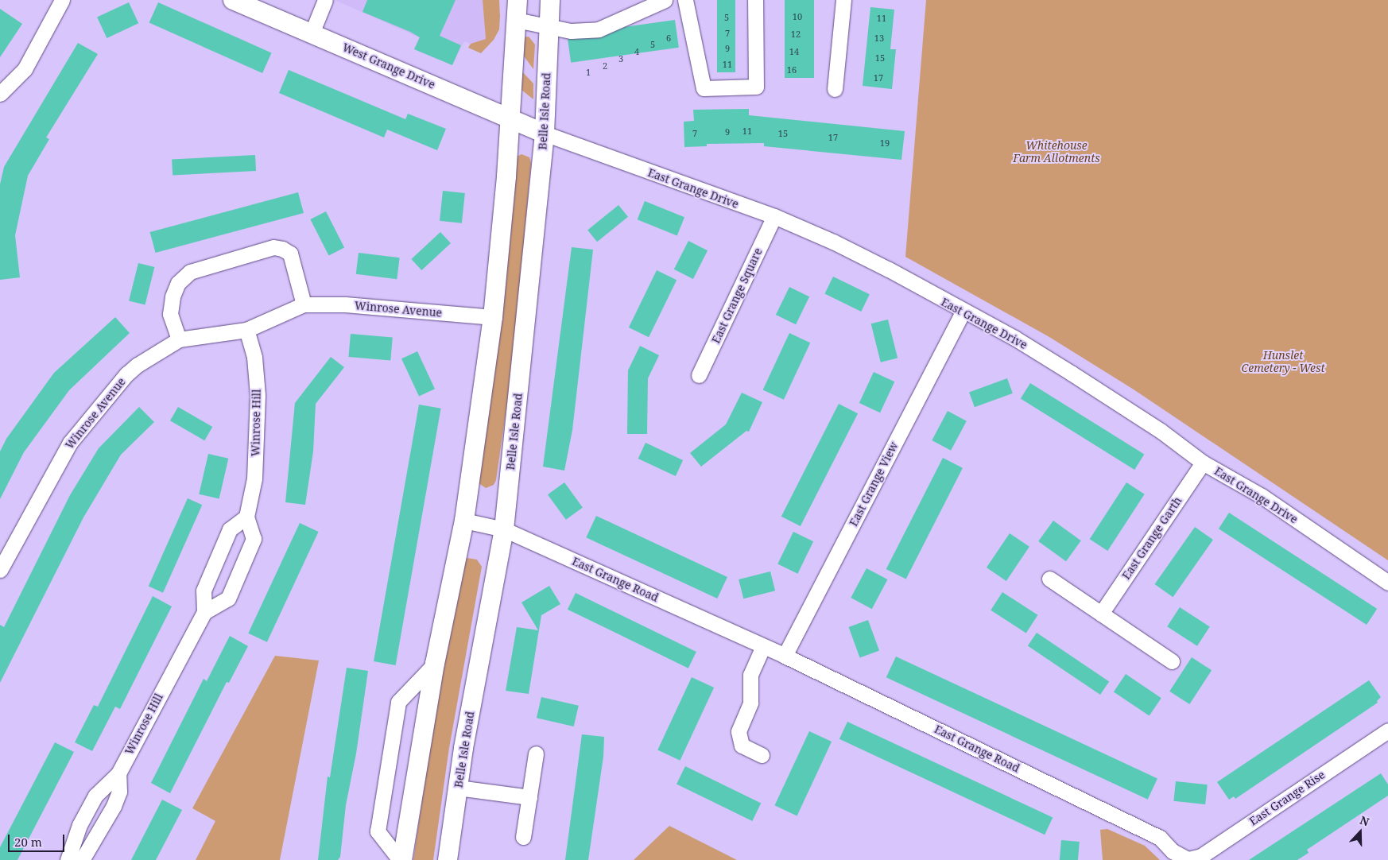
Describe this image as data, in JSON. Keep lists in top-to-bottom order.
{
  "streets": {
    "street": [
      "West Grange Drive",
      "Belle Isle Road",
      "East Grange Drive",
      "East Grange Square",
      "Winrose Avenue",
      "Winrose Hill",
      "East Grange View",
      "East Grange Garth",
      "East Grange Road",
      "East Grange Rise"
    ]
  },
  "crossings": [
    ["West Grange Drive", "Belle Isle Road"],
    ["West Grange Drive", "East Grange Drive"],
    ["Belle Isle Road", "East Grange Drive"],
    ["Belle Isle Road", "East Grange Road"],
    ["East Grange Drive", "East Grange Square"],
    ["East Grange Drive", "East Grange View"],
    ["East Grange Drive", "East Grange Garth"],
    ["Winrose Avenue", "Winrose Hill"],
    ["East Grange View", "East Grange Road"],
    ["East Grange Road", "East Grange Rise"]
  ],
  "parks": ["Whitehouse Farm Allotments", "Hunslet Cemetery - West"],
  "house_numbers": [
    "10",
    "5",
    "11",
    "7",
    "12",
    "6",
    "13",
    "5",
    "9",
    "4",
    "14",
    "15",
    "3",
    "11",
    "2",
    "16",
    "1",
    "17",
    "11",
    "9",
    "7",
    "15",
    "17",
    "19"
  ],
  "scale_bar": "20 m",
  "north": "top"
}
